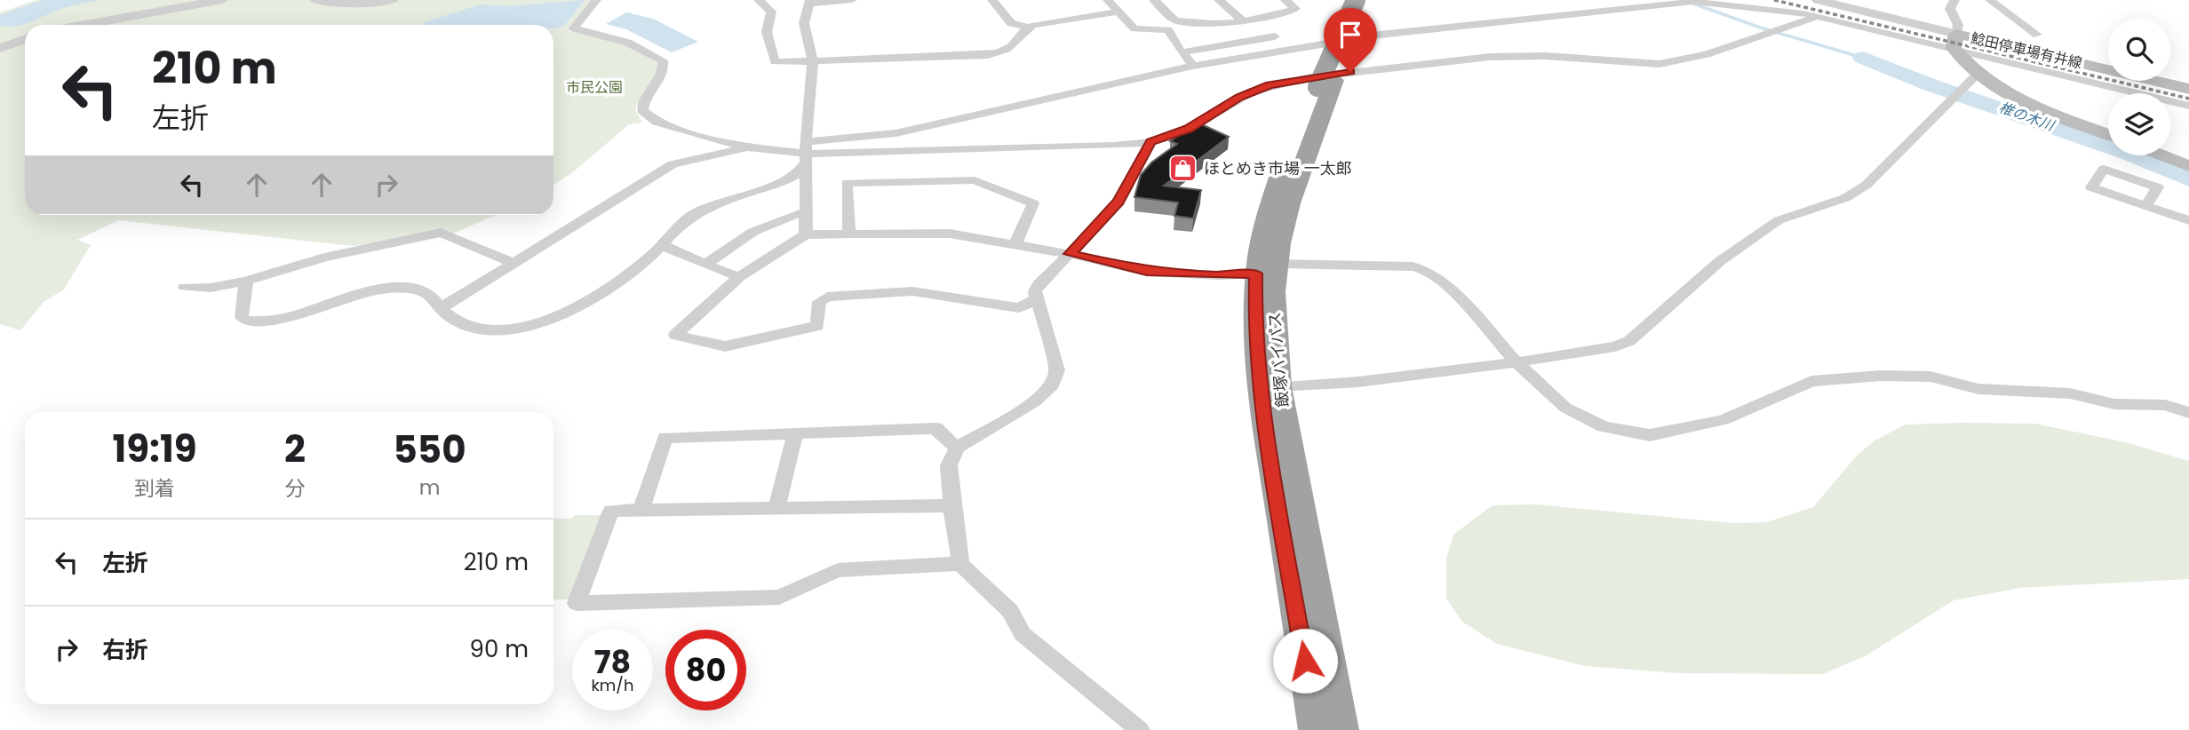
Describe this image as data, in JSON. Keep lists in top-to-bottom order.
{
  "streets": {
    "highway": ["飯塚バイパス"],
    "main road": ["鯰田停車場有井線"]
  },
  "water": ["椎の木川"],
  "parks": ["市民公園"],
  "places": {
    "shop": ["ほとめき市場 一太郎"]
  },
  "page": {
    "turn": ["210 m", "左折"],
    "eta": [
      "19:19",
      "到着",
      "2",
      "分",
      "550",
      "m"
    ],
    "list": [
      {
        "name": "左折",
        "value": "210 m"
      },
      {
        "name": "右折",
        "value": "90 m"
      }
    ],
    "speed": "78 km/h",
    "limit": "80"
  }
}
